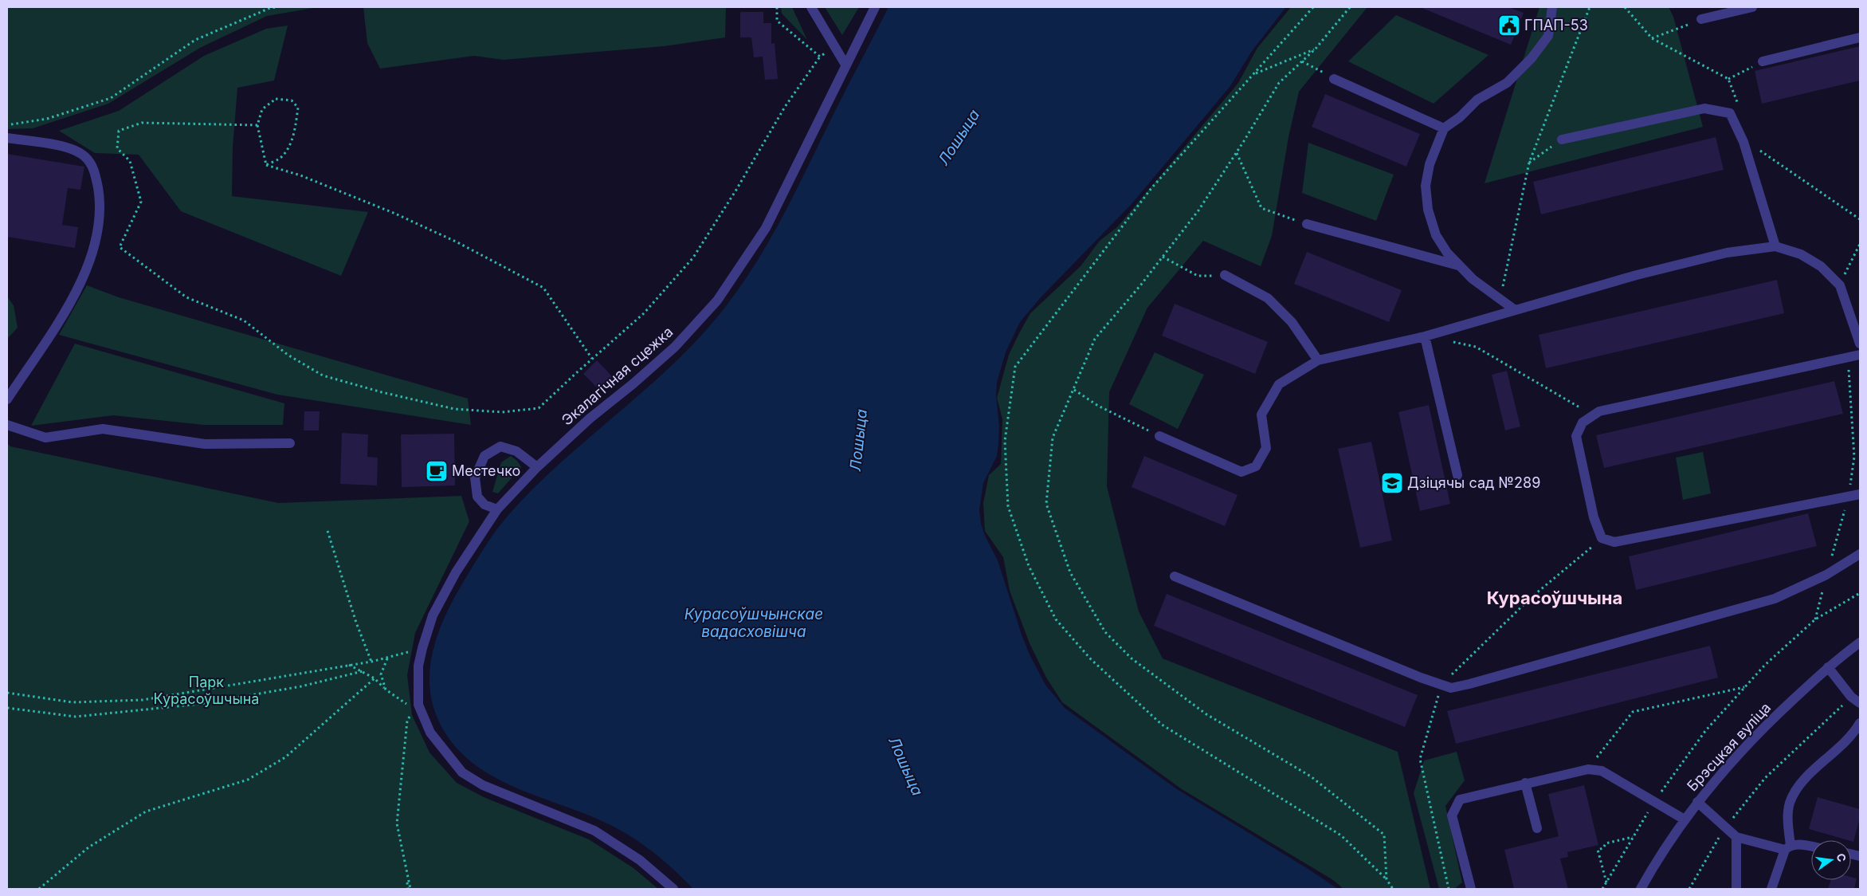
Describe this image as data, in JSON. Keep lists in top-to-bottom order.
{
  "streets": {
    "street": ["Экалагічная сцежка", "Брэсцкая вуліца"]
  },
  "districts": ["Курасоўшчына"],
  "water": ["Лошыца", "Курасоўшчынскае вадасховішча"],
  "parks": ["Парк Курасоўшчына"],
  "places": {
    "public building": ["ГПАП-53"],
    "cafe": ["Местечко"],
    "school or university": ["Дзіцячы сад №289"]
  },
  "north": "right"
}
